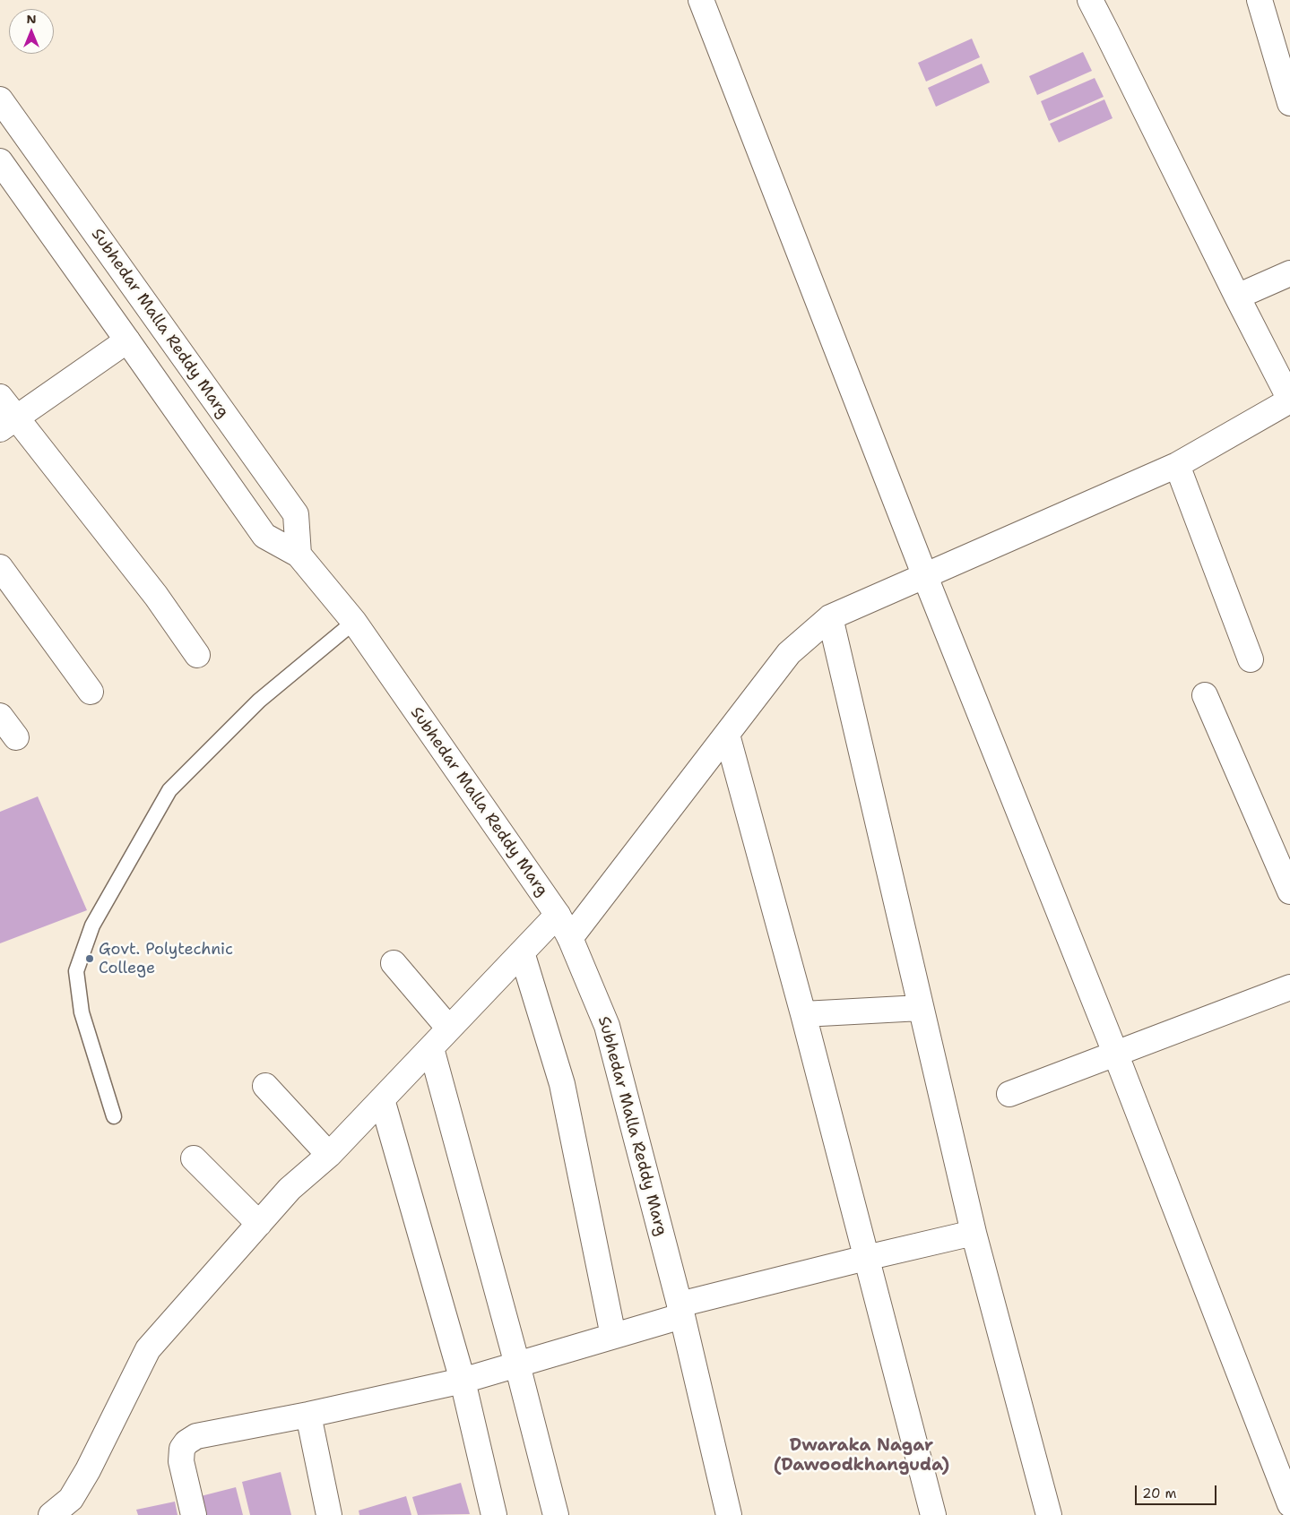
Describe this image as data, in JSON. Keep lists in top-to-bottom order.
{
  "streets": {
    "street": ["Subhedar Malla Reddy Marg"]
  },
  "districts": ["Dwaraka Nagar (Dawoodkhanguda)"],
  "places": ["Govt. Polytechnic College"],
  "scale_bar": "20 m",
  "north": "top"
}
